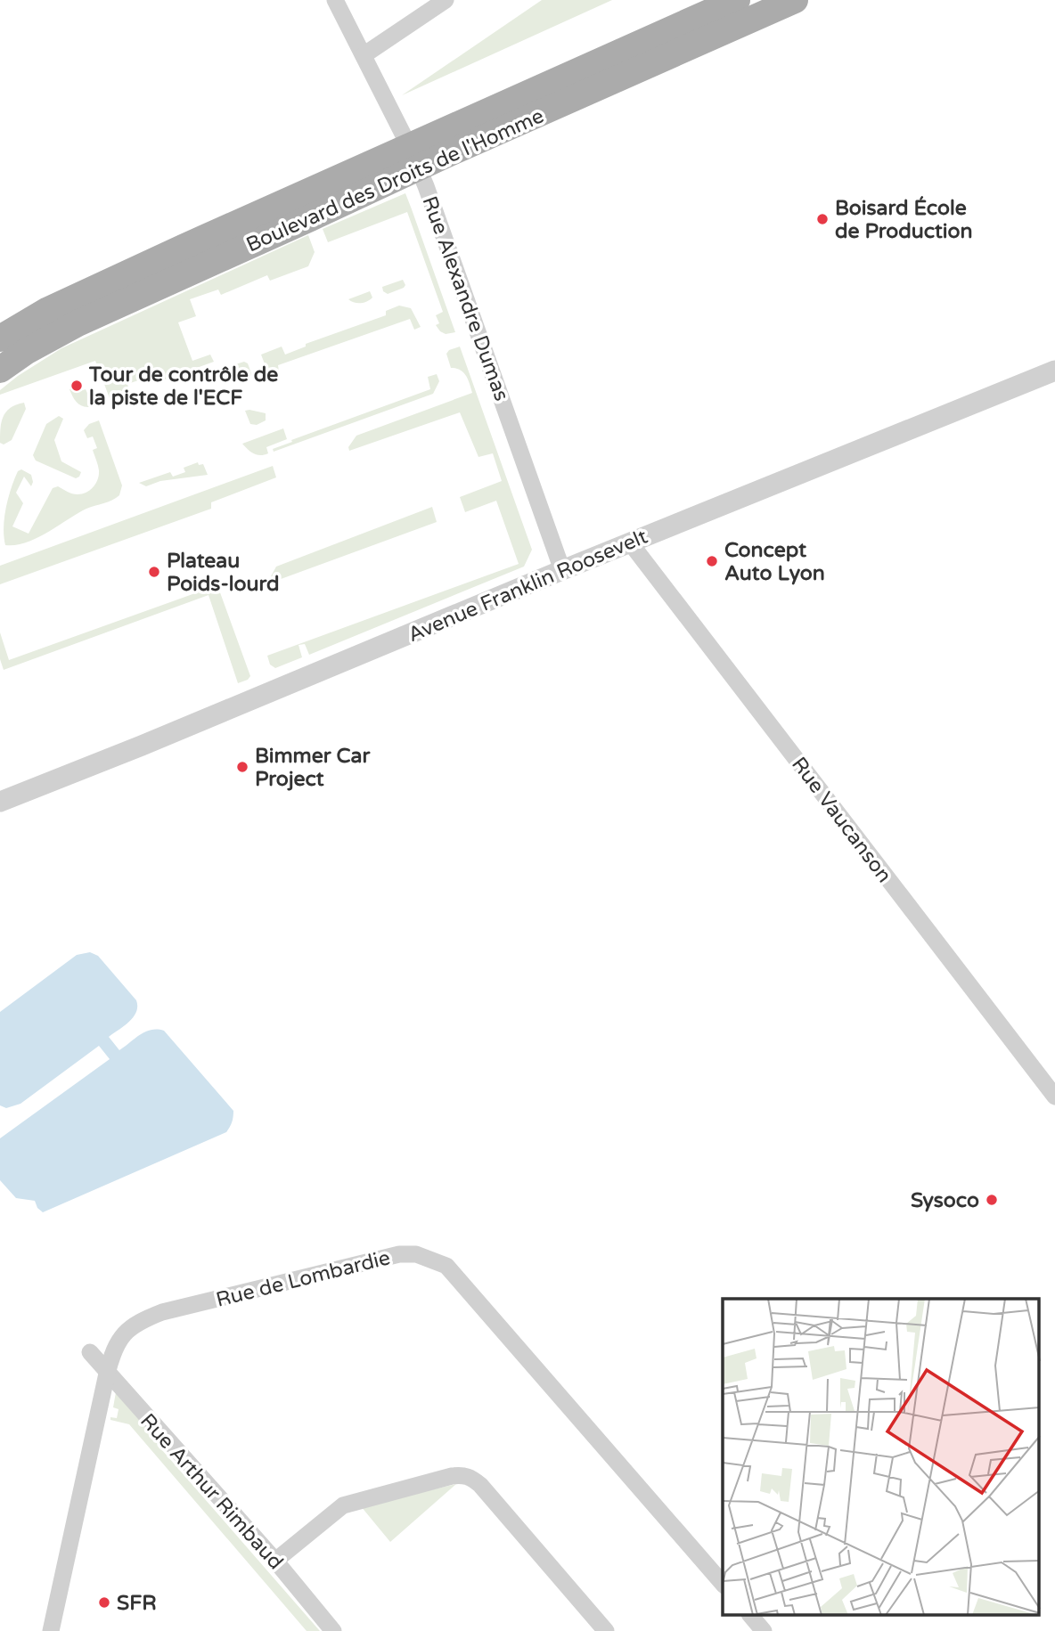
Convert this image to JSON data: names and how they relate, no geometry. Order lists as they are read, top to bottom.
{
  "streets": {
    "main road": ["Boulevard des Droits de l'Homme"],
    "street": [
      "Rue Alexandre Dumas",
      "Avenue Franklin Roosevelt",
      "Rue Vaucanson",
      "Rue de Lombardie",
      "Rue Arthur Rimbaud"
    ]
  },
  "crossings": [
    ["Boulevard des Droits de l'Homme", "Rue Alexandre Dumas"],
    ["Rue Alexandre Dumas", "Avenue Franklin Roosevelt"],
    ["Avenue Franklin Roosevelt", "Rue Vaucanson"],
    ["Rue de Lombardie", "Rue Arthur Rimbaud"]
  ],
  "places": [
    "Boisard École de Production",
    "Tour de contrôle de la piste de l'ECF",
    "Concept Auto Lyon",
    "Plateau Poids-lourd",
    "Bimmer Car Project",
    "Sysoco",
    "SFR"
  ]
}
